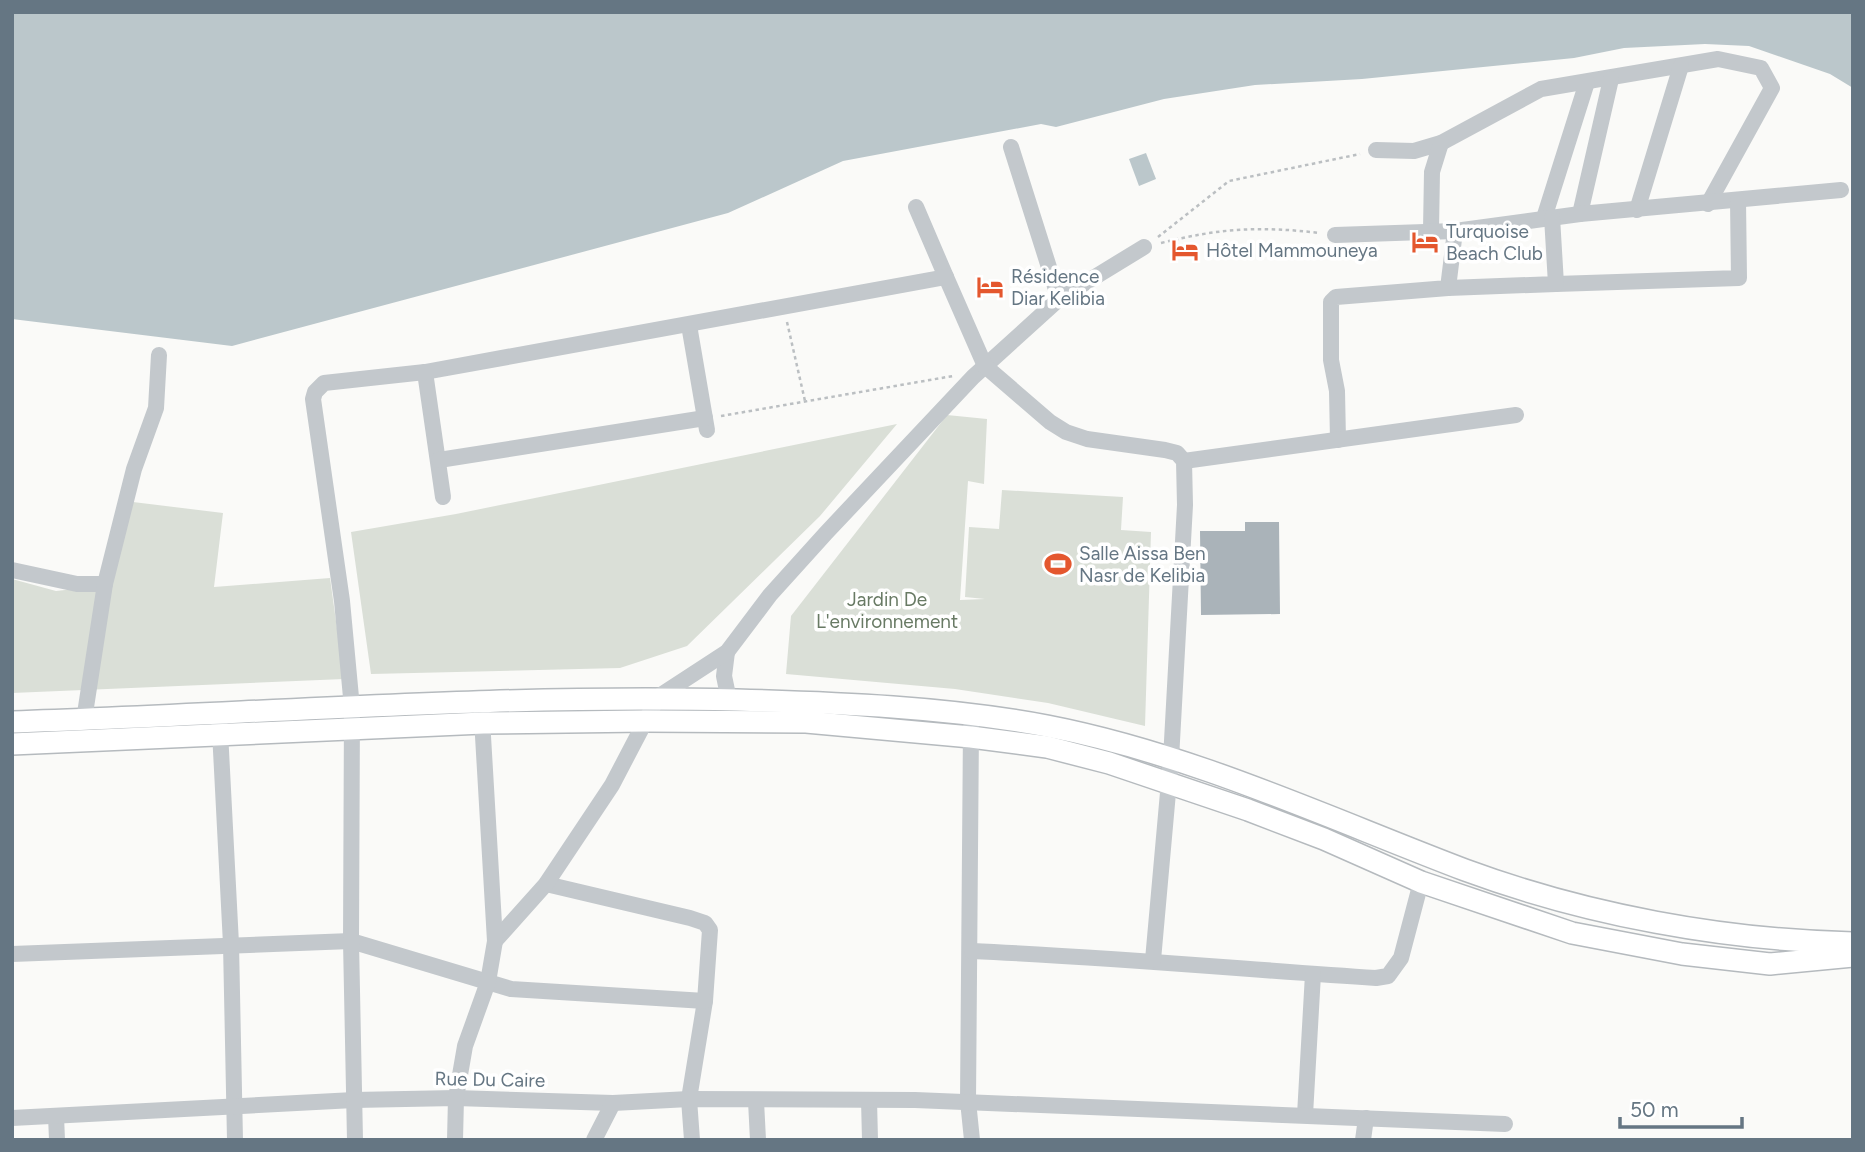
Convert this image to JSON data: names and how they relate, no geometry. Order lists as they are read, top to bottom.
{
  "streets": {
    "street": ["Rue Du Caire"]
  },
  "parks": ["Jardin De L'environnement"],
  "places": {
    "hotel": ["Turquoise Beach Club", "Hôtel Mammouneya", "Résidence Diar Kelibia"],
    "sports": ["Salle Aissa Ben Nasr de Kelibia"]
  },
  "scale_bar": "50 m"
}
